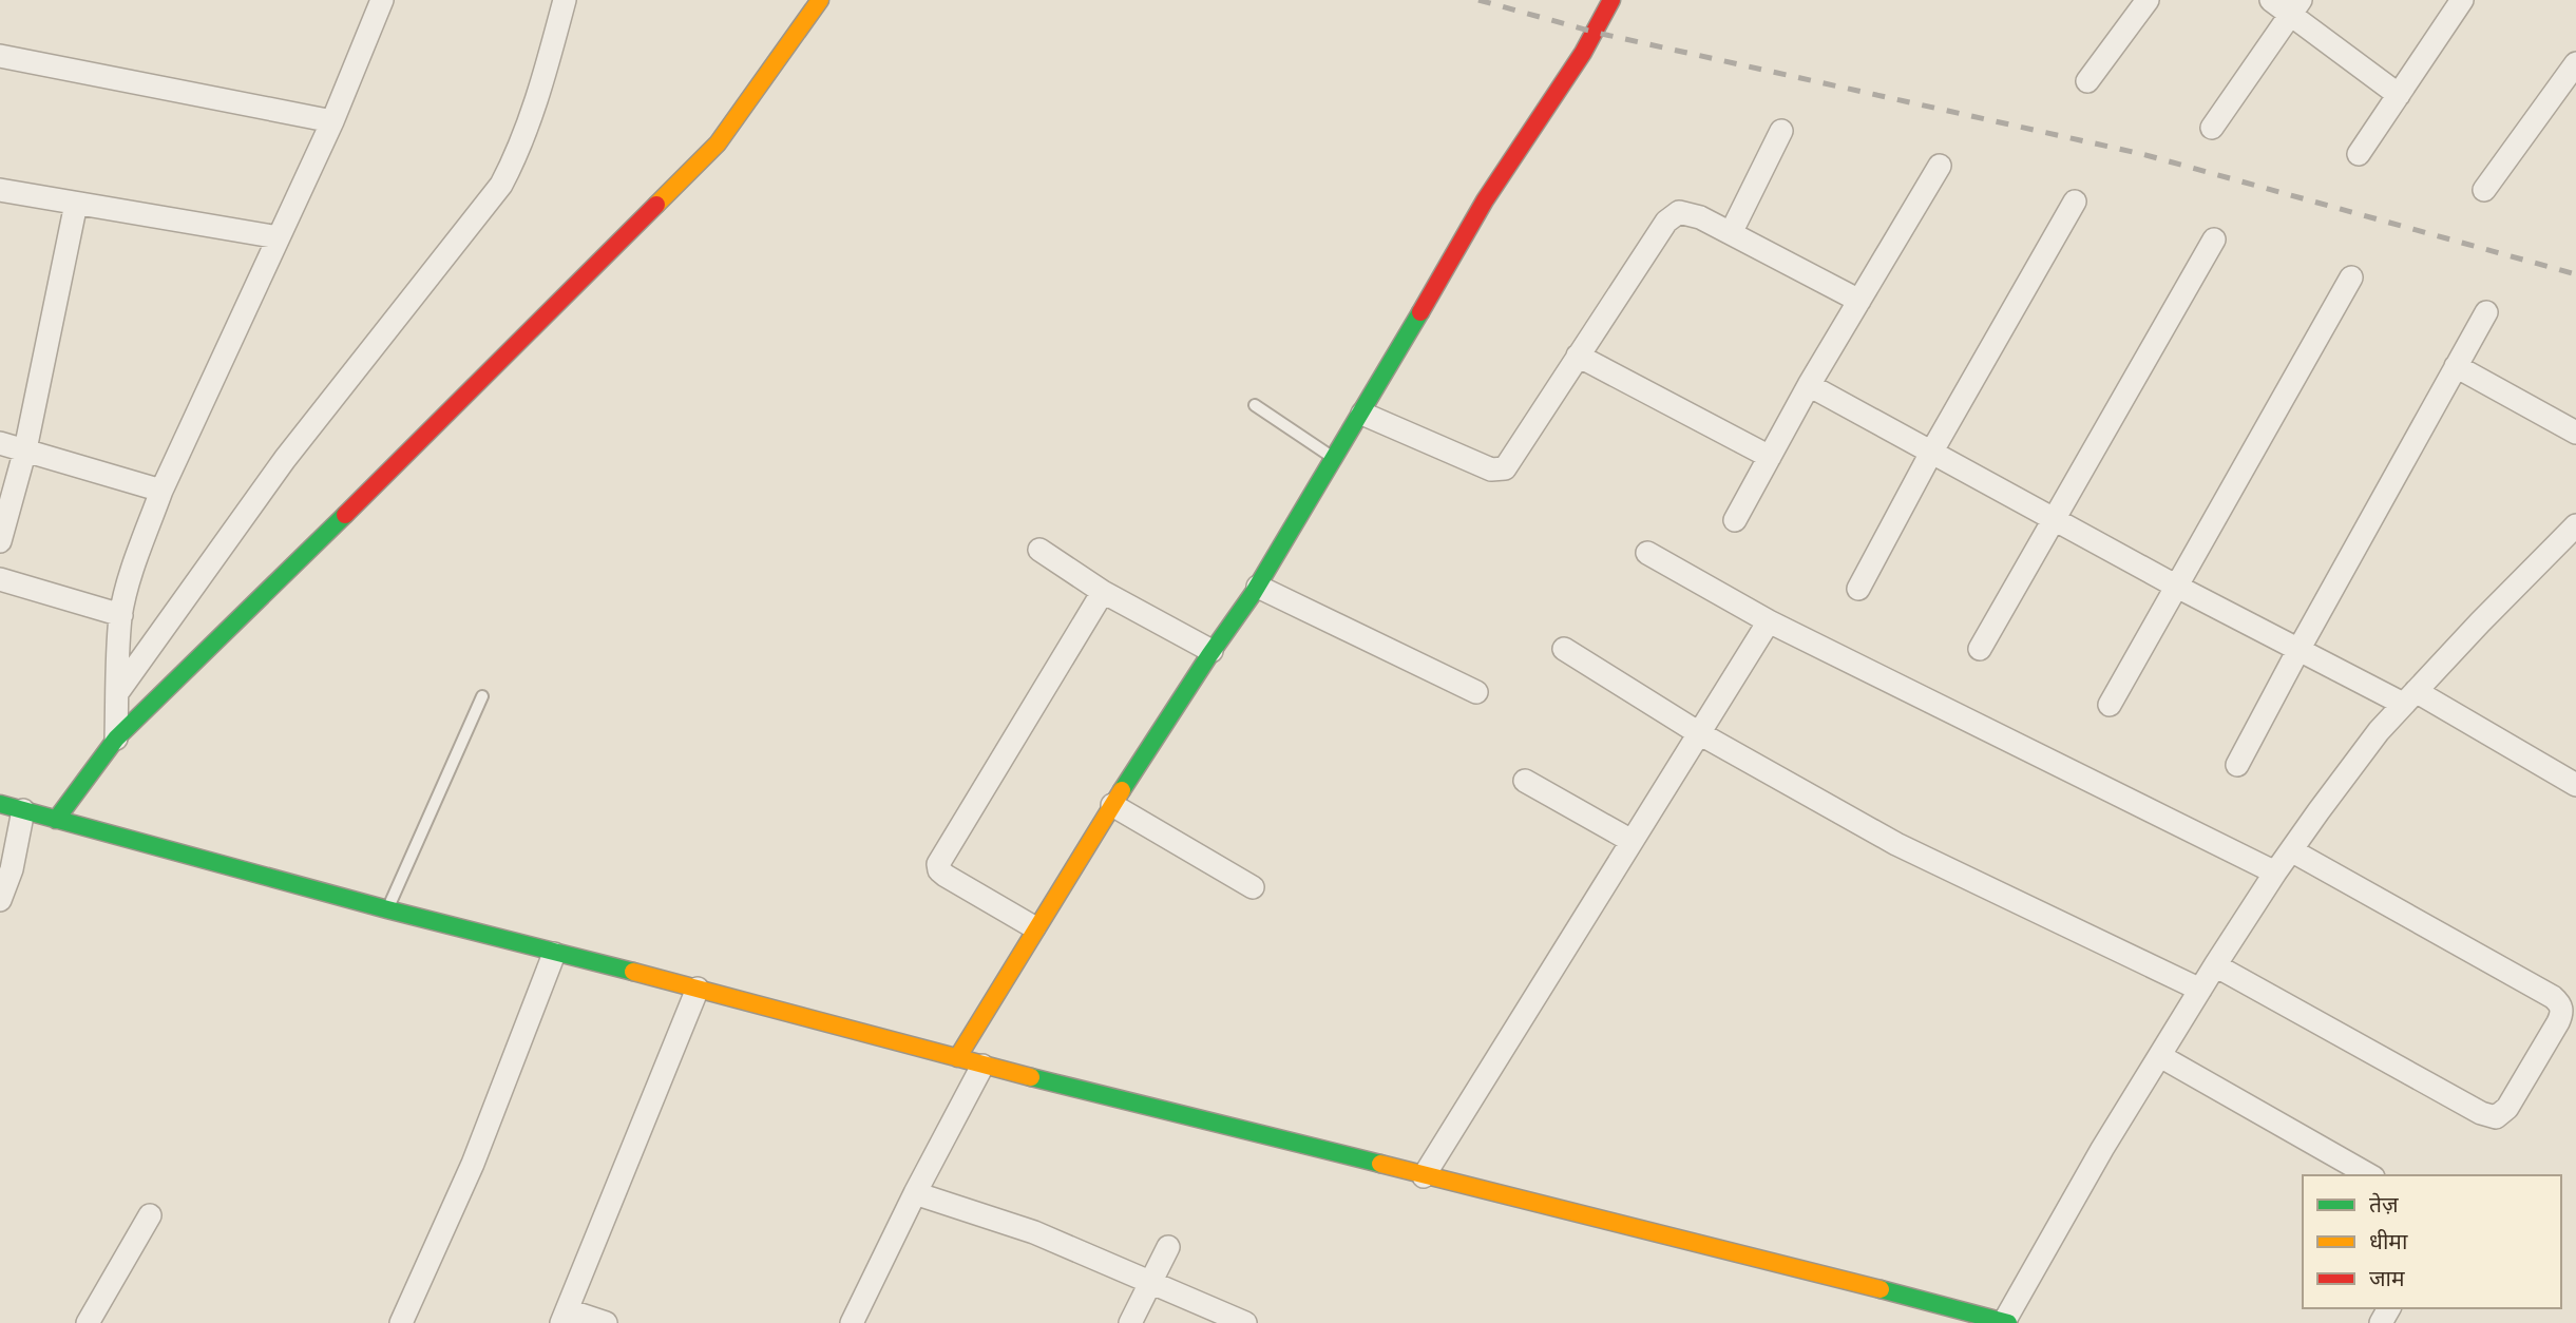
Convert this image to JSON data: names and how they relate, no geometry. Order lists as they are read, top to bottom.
{
  "legend": ["तेज़", "धीमा", "जाम"]
}
